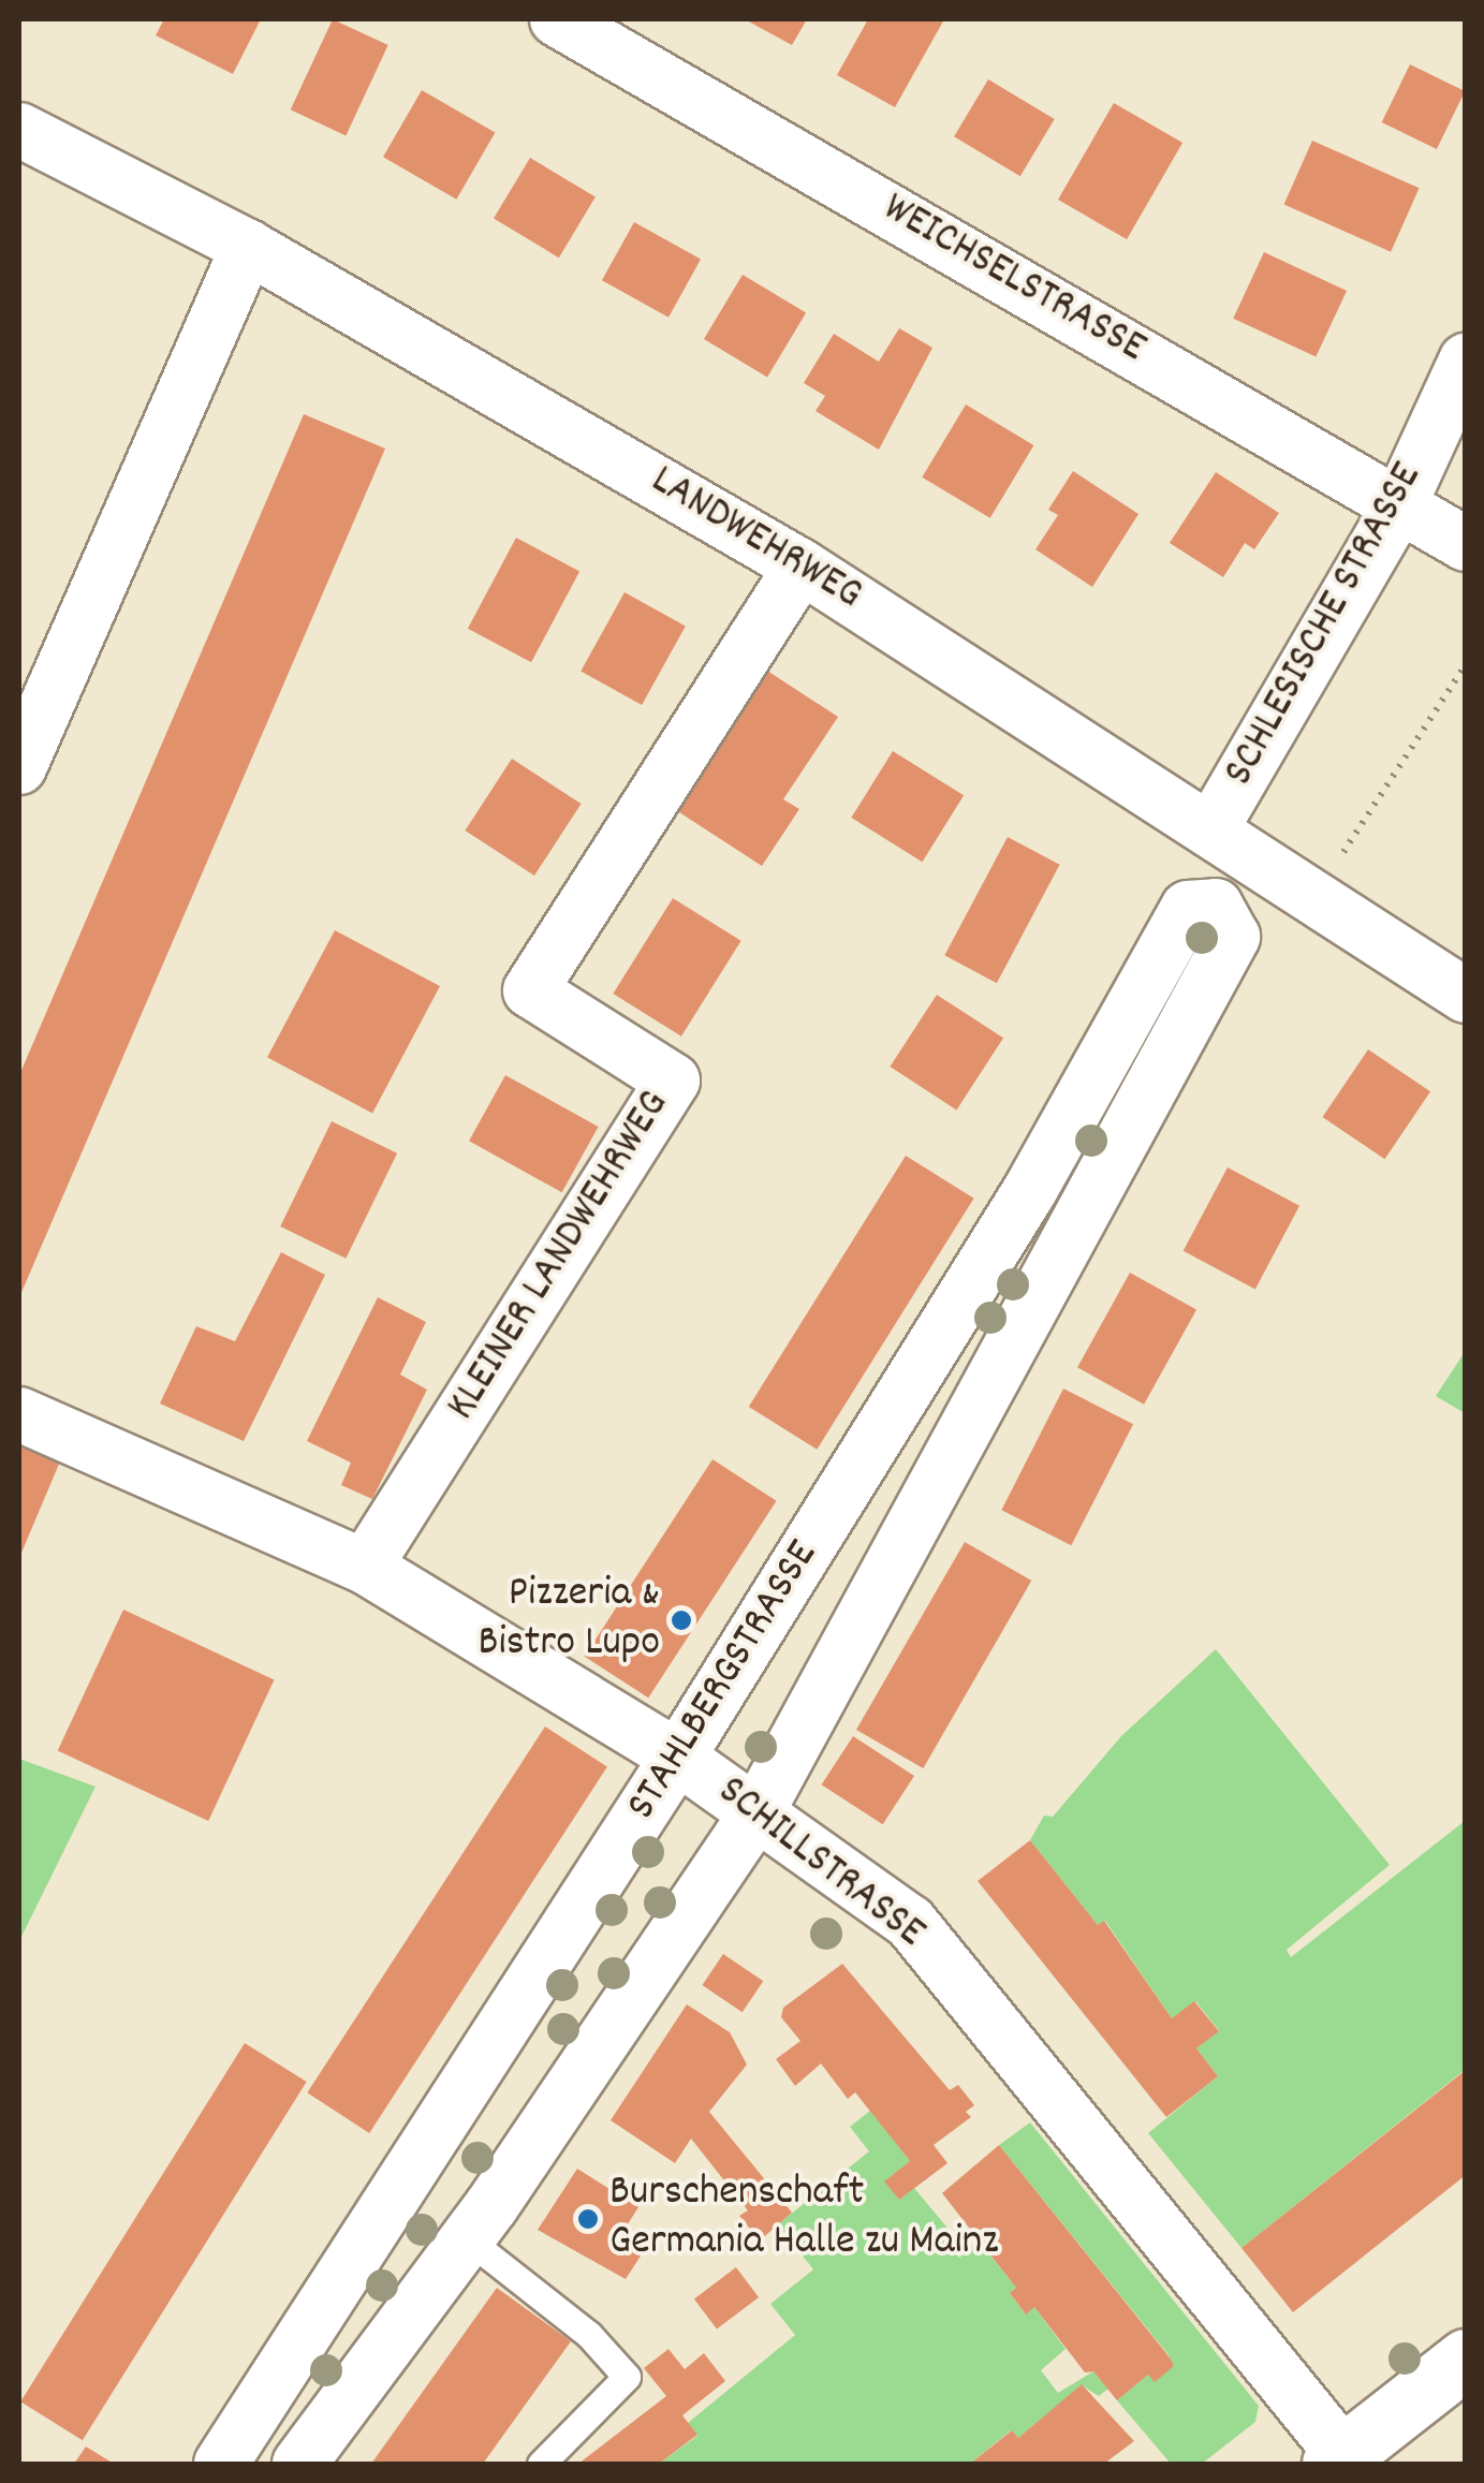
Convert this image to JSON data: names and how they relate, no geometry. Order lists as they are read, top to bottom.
{
  "streets": {
    "street": [
      "WEICHSELSTRASSE",
      "LANDWEHRWEG",
      "SCHLESISCHE STRASSE",
      "KLEINER LANDWEHRWEG",
      "STAHLBERGSTRASSE",
      "SCHILLSTRASSE"
    ]
  },
  "crossings": [
    ["WEICHSELSTRASSE", "SCHLESISCHE STRASSE"],
    ["LANDWEHRWEG", "SCHLESISCHE STRASSE"],
    ["LANDWEHRWEG", "KLEINER LANDWEHRWEG"],
    ["LANDWEHRWEG", "STAHLBERGSTRASSE"],
    ["SCHLESISCHE STRASSE", "STAHLBERGSTRASSE"],
    ["KLEINER LANDWEHRWEG", "SCHILLSTRASSE"],
    ["STAHLBERGSTRASSE", "SCHILLSTRASSE"]
  ],
  "places": ["Pizzeria & Bistro Lupo", "Burschenschaft Germania Halle zu Mainz"]
}
